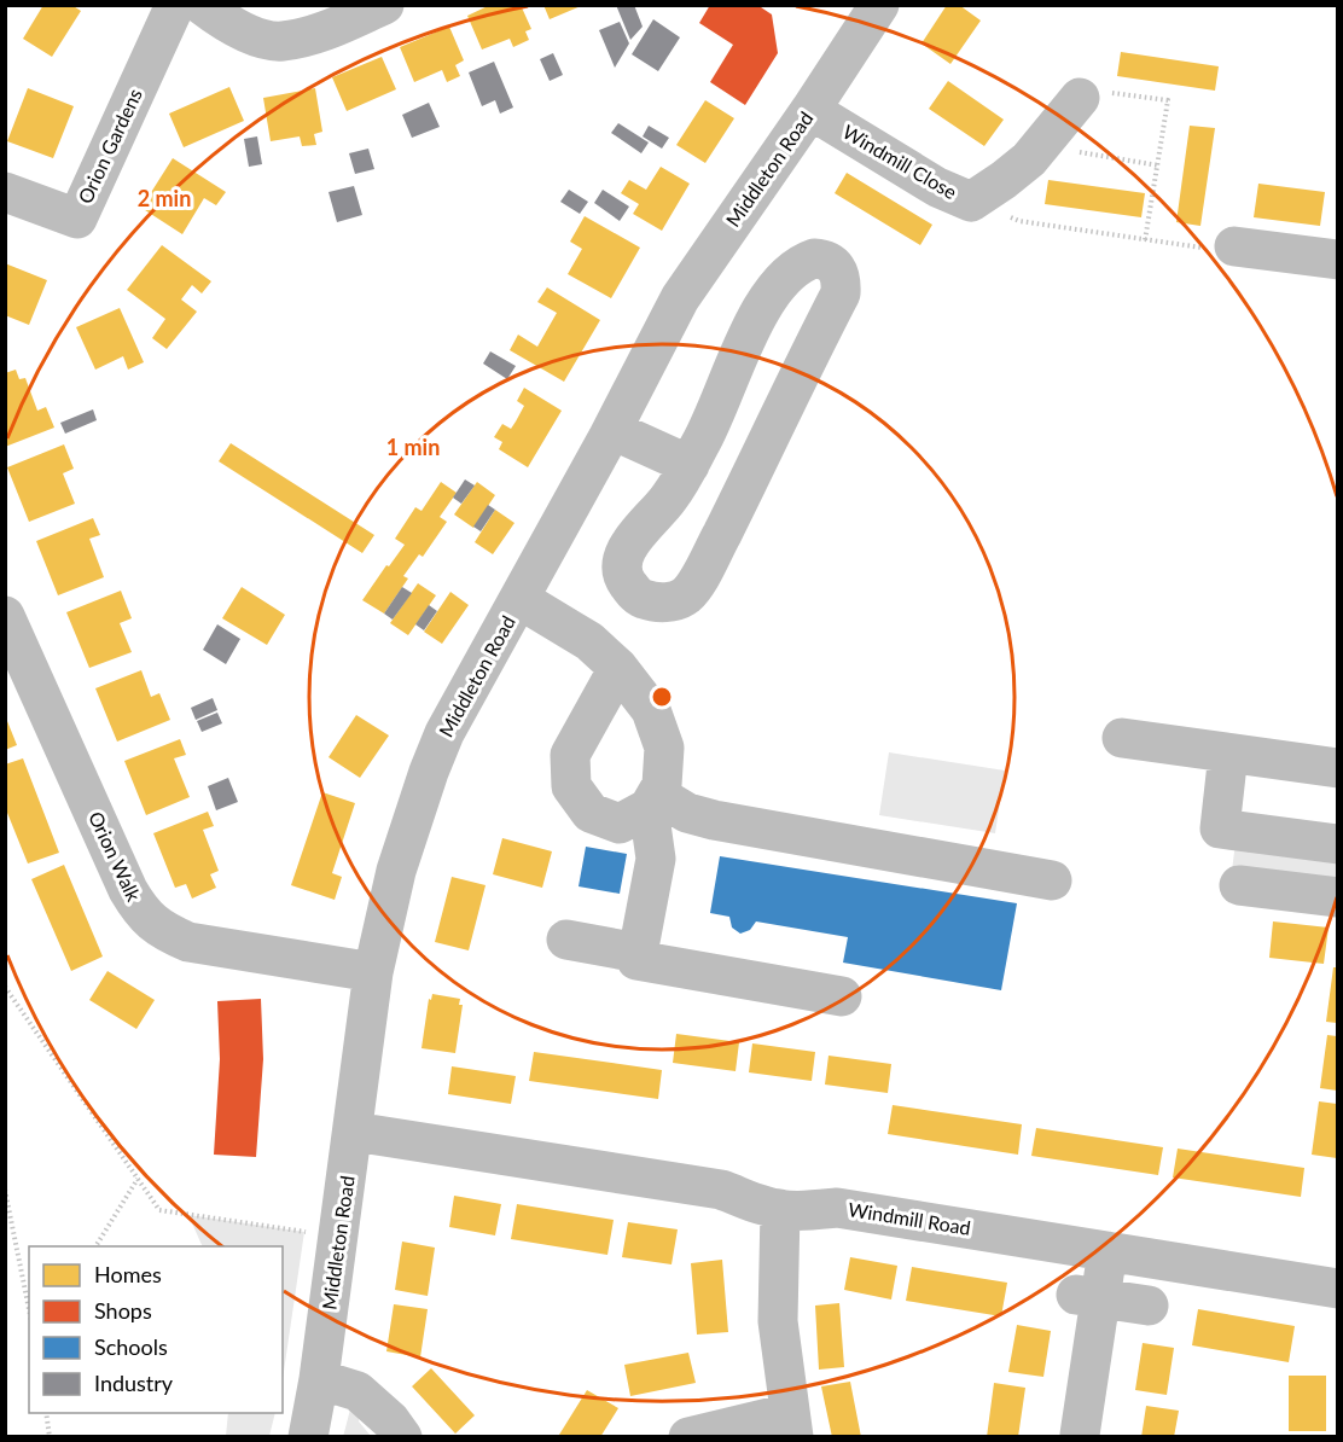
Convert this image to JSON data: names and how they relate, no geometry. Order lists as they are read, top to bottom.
{
  "streets": {
    "street": [
      "Orion Gardens",
      "Windmill Close",
      "Middleton Road",
      "Orion Walk",
      "Windmill Road"
    ]
  },
  "crossings": [
    ["Windmill Close", "Middleton Road"],
    ["Middleton Road", "Orion Walk"],
    ["Middleton Road", "Windmill Road"]
  ],
  "legend": [
    "Homes",
    "Shops",
    "Schools",
    "Industry"
  ],
  "rings": ["2 min", "1 min"]
}
